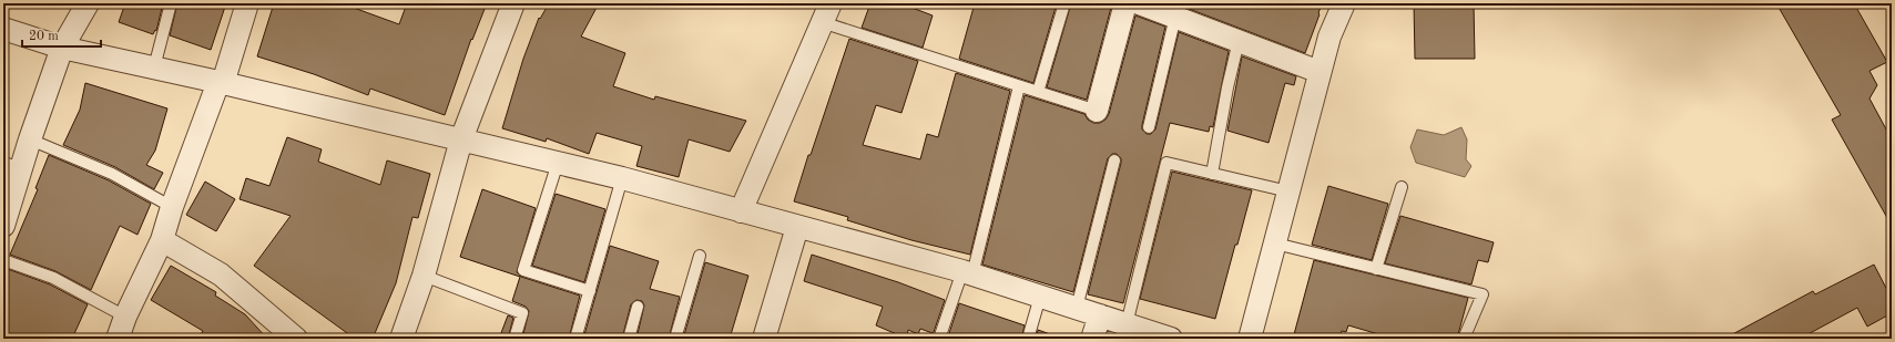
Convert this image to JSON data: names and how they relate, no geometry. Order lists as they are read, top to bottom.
{
  "scale_bar": "20 m"
}
